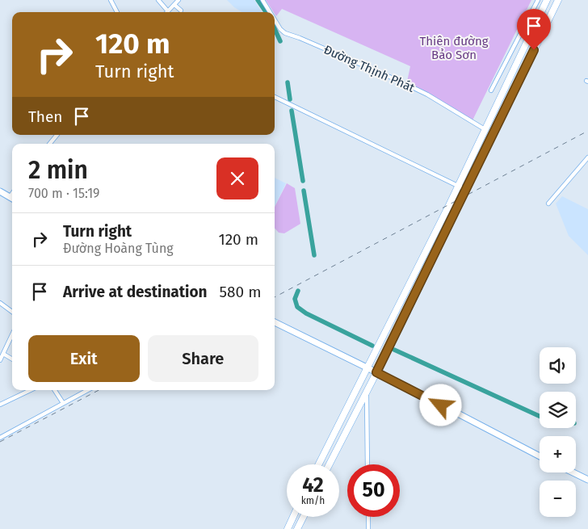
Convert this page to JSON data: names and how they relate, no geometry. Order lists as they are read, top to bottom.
{
  "streets": {
    "street": ["Đường Thịnh Phát"]
  },
  "parks": ["Thiên đường Bảo Sơn"],
  "page": {
    "turn": ["120 m", "Turn right"],
    "then": "Then",
    "heading": ["2 min", "700 m · 15:19"],
    "list": [
      {
        "name": "Turn right",
        "note": "Đường Hoàng Tùng",
        "value": "120 m"
      },
      {
        "name": "Arrive at destination",
        "value": "580 m"
      }
    ],
    "buttons": ["Exit", "Share"],
    "map_buttons": ["+", "−"],
    "speed": "42 km/h",
    "limit": "50"
  }
}
